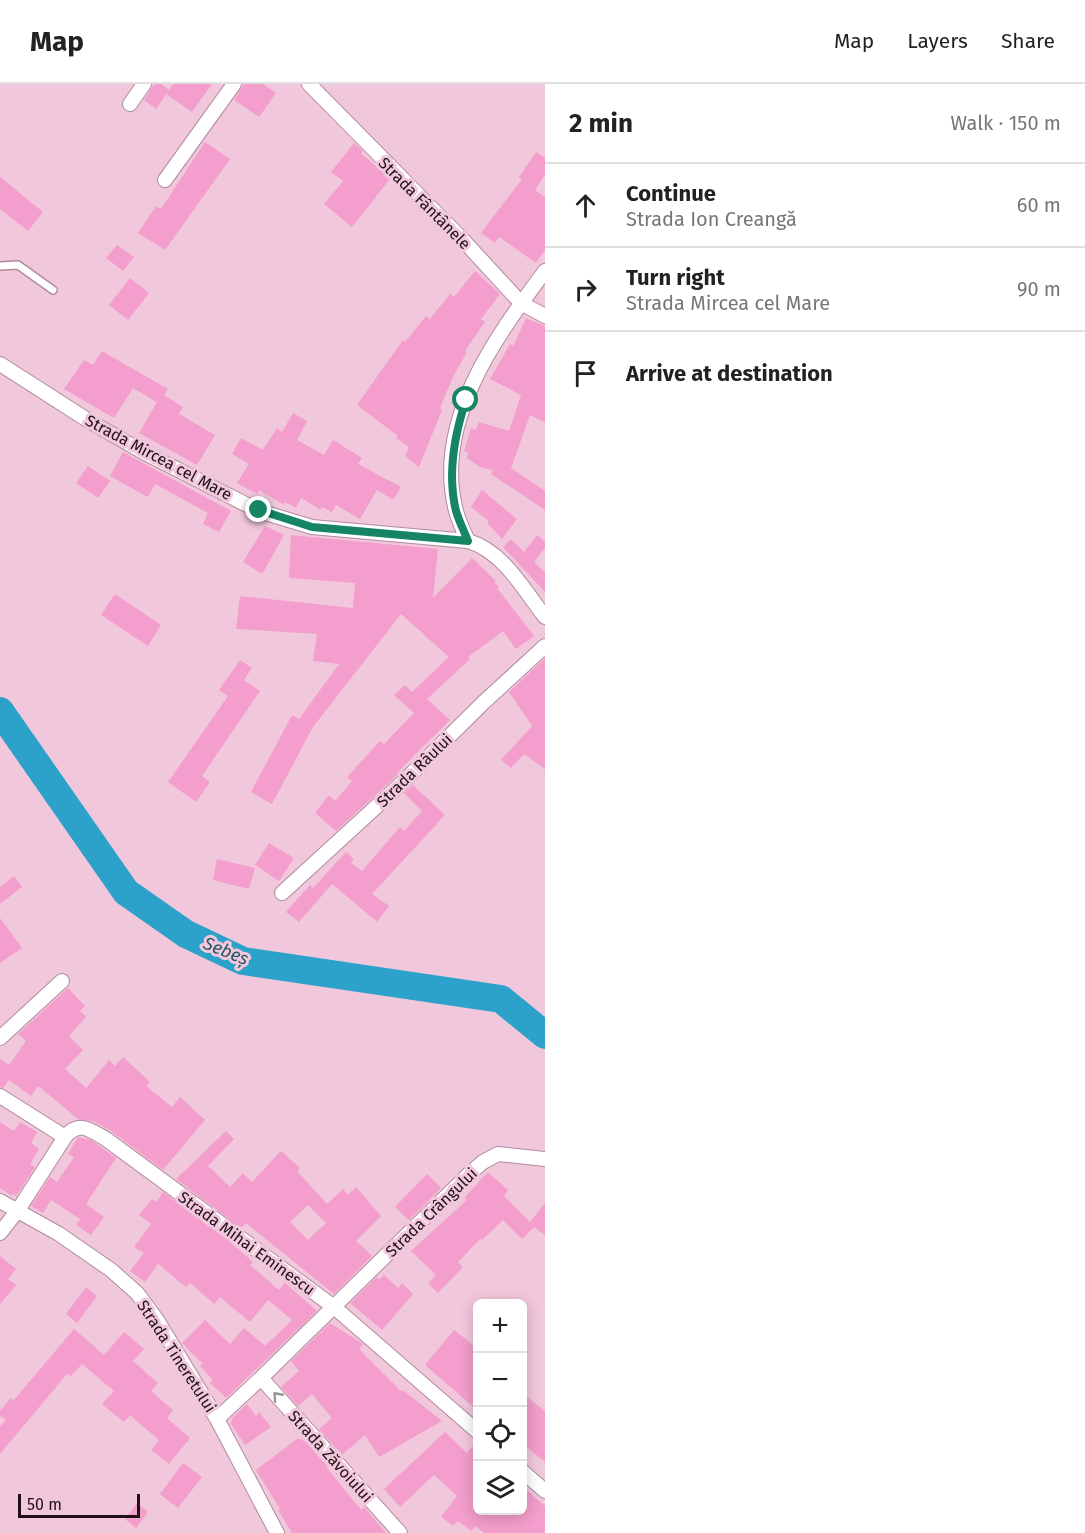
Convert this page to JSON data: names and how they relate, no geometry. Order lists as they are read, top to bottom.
{
  "streets": {
    "street": [
      "Strada Fântânele",
      "Strada Mircea cel Mare",
      "Strada Râului",
      "Strada Crângului",
      "Strada Mihai Eminescu",
      "Strada Tineretului",
      "Strada Zăvoiului"
    ]
  },
  "crossings": [
    ["Strada Crângului", "Strada Mihai Eminescu"],
    ["Strada Crângului", "Strada Tineretului"],
    ["Strada Crângului", "Strada Zăvoiului"]
  ],
  "one_way": ["Strada Zăvoiului"],
  "water": ["Sebeș"],
  "scale_bar": "50 m",
  "page": {
    "header": "Map",
    "nav": ["Map", "Layers", "Share"],
    "heading": ["2 min", "Walk · 150 m"],
    "list": [
      ["Continue", "Strada Ion Creangă", "60 m"],
      ["Turn right", "Strada Mircea cel Mare", "90 m"],
      "Arrive at destination"
    ],
    "map_buttons": ["+", "−"],
    "scale": "50 m"
  }
}
